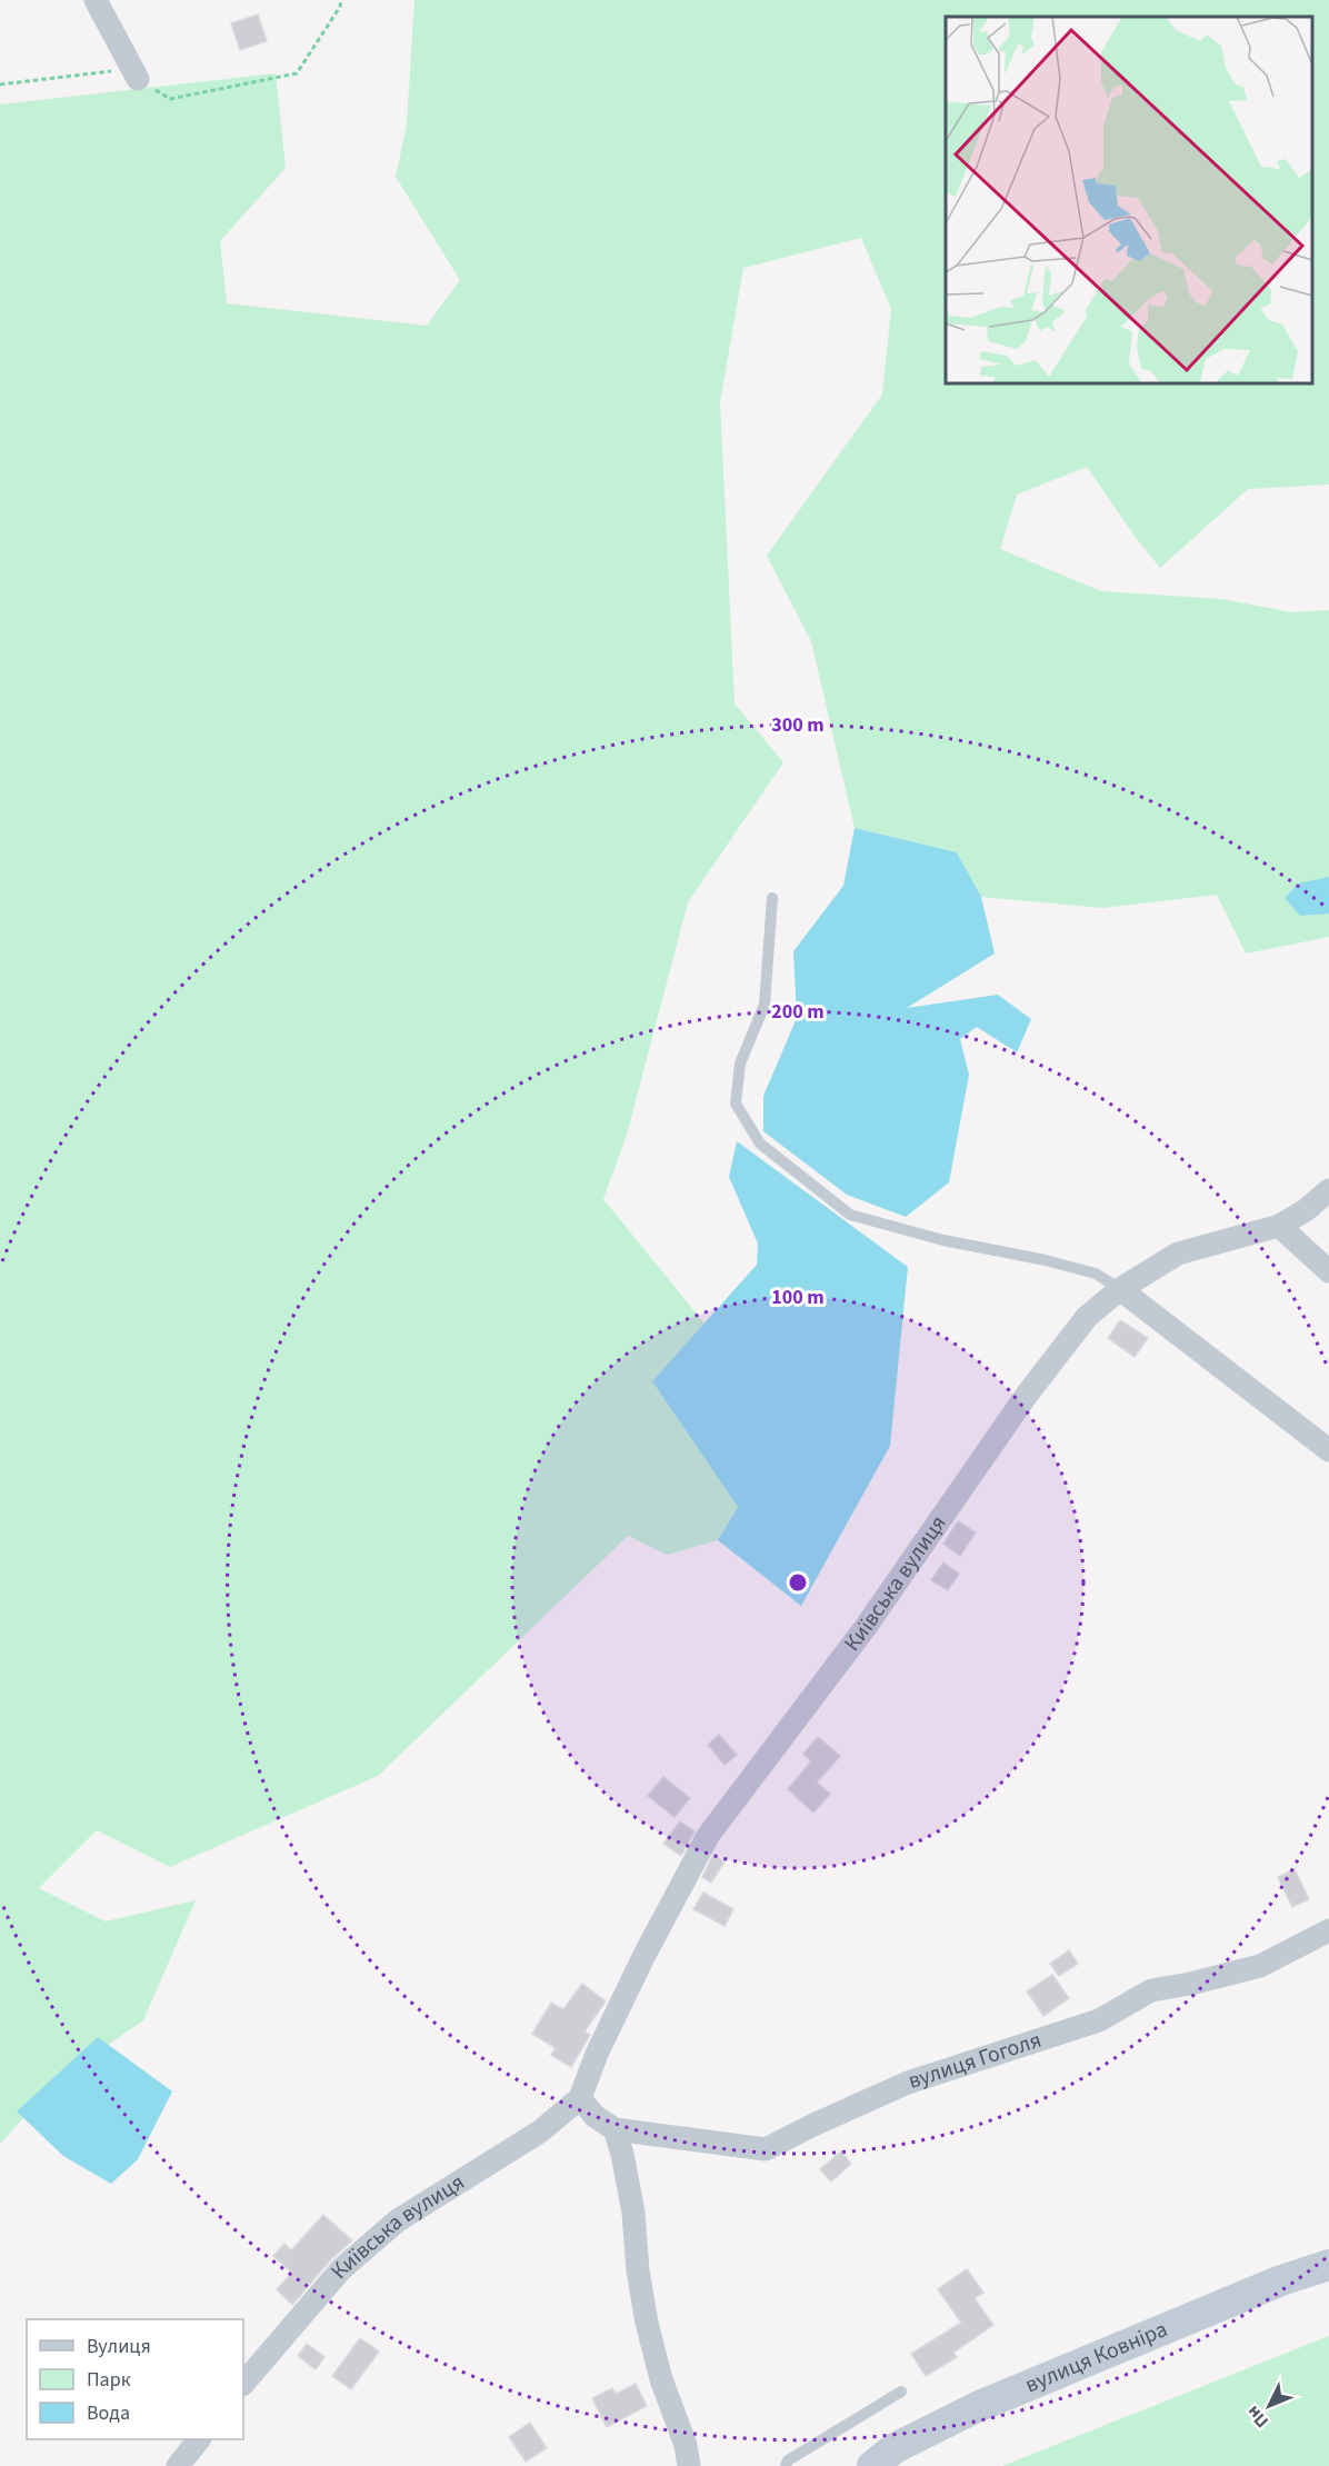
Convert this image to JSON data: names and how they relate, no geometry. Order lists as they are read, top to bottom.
{
  "streets": {
    "street": ["Київська вулиця", "вулиця Гоголя", "вулиця Ковніра"]
  },
  "legend": ["Вулиця", "Парк", "Вода"],
  "north": "bottom left",
  "rings": ["300 m", "200 m", "100 m"]
}
